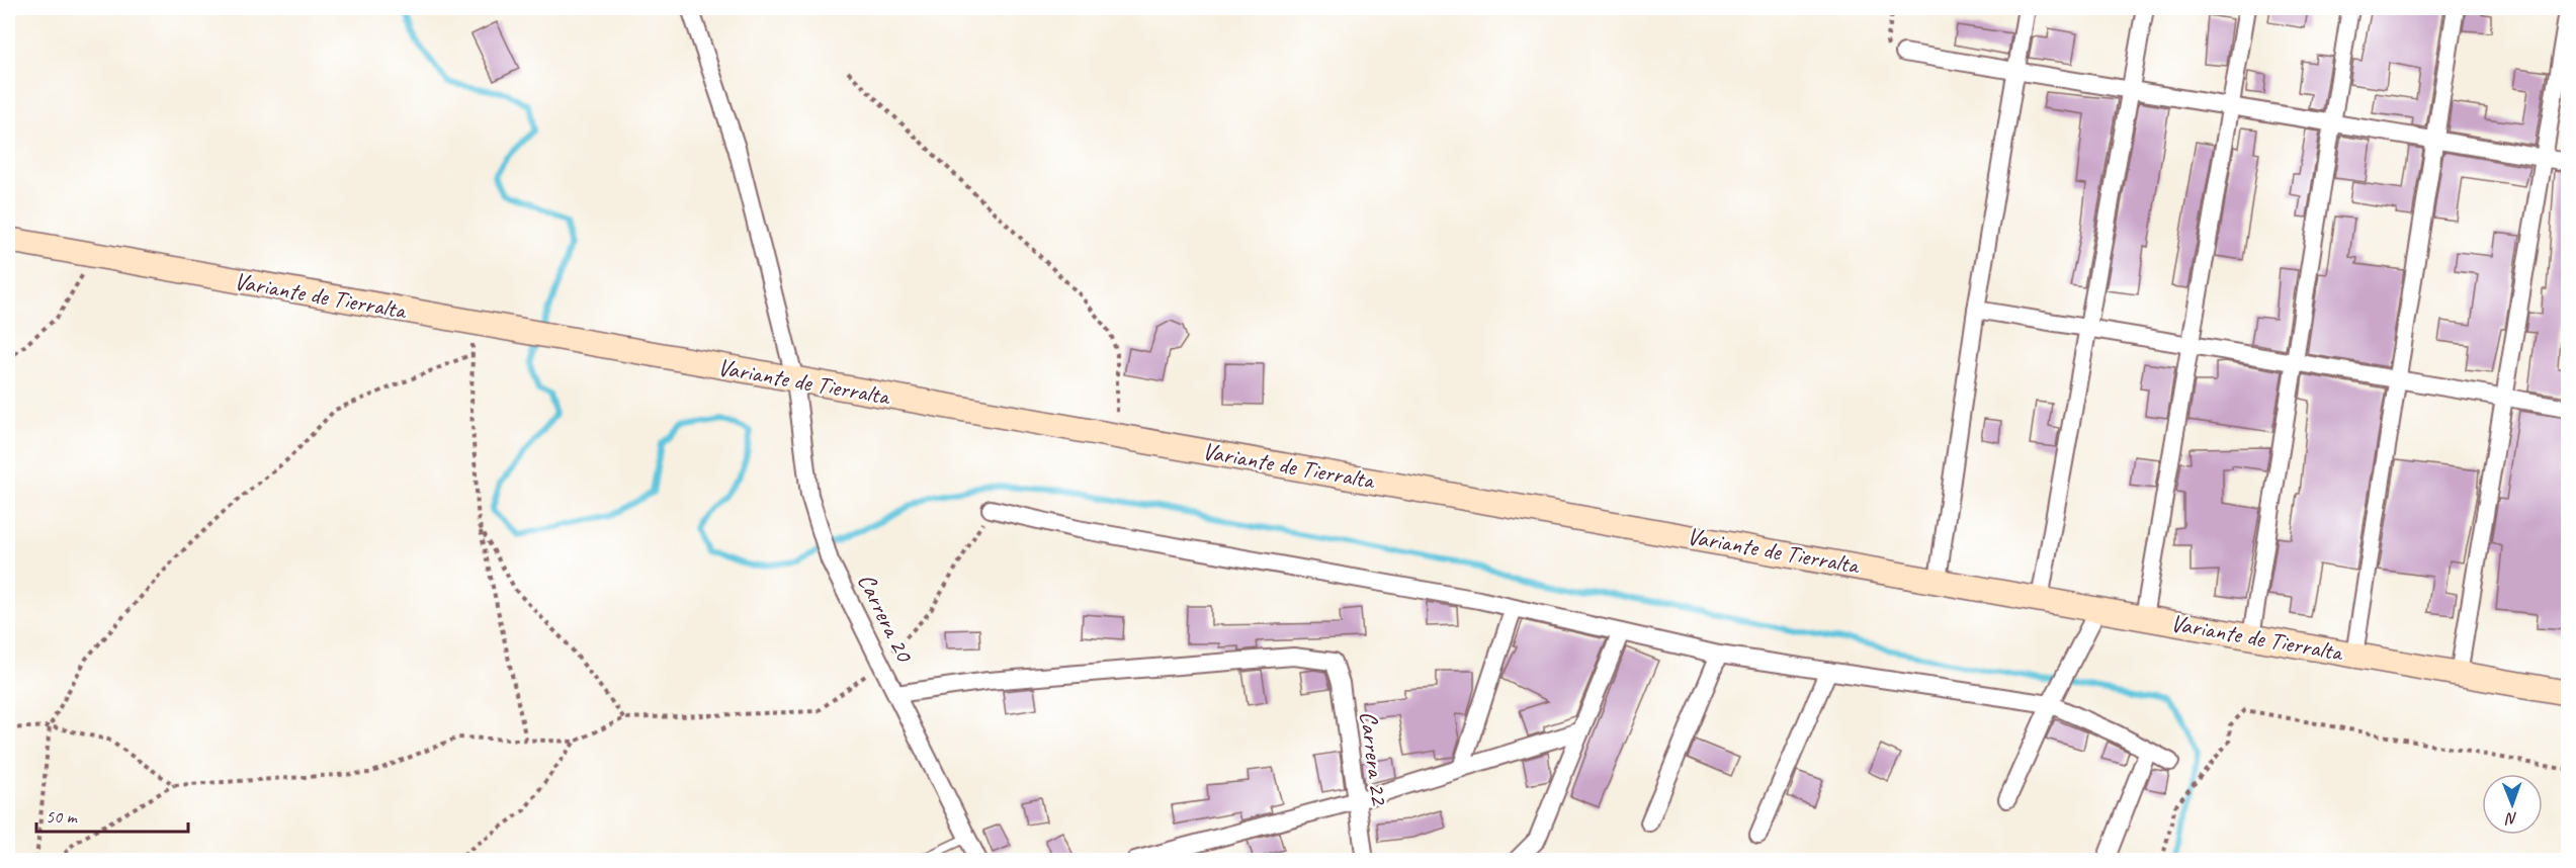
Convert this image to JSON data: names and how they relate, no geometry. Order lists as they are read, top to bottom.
{
  "streets": {
    "main road": ["Variante de Tierralta"],
    "street": ["Carrera 20", "Carrera 22"]
  },
  "crossings": [
    ["Variante de Tierralta", "Carrera 20"],
    ["Carrera 20", "Carrera 22"]
  ],
  "scale_bar": "50 m",
  "north": "bottom"
}
